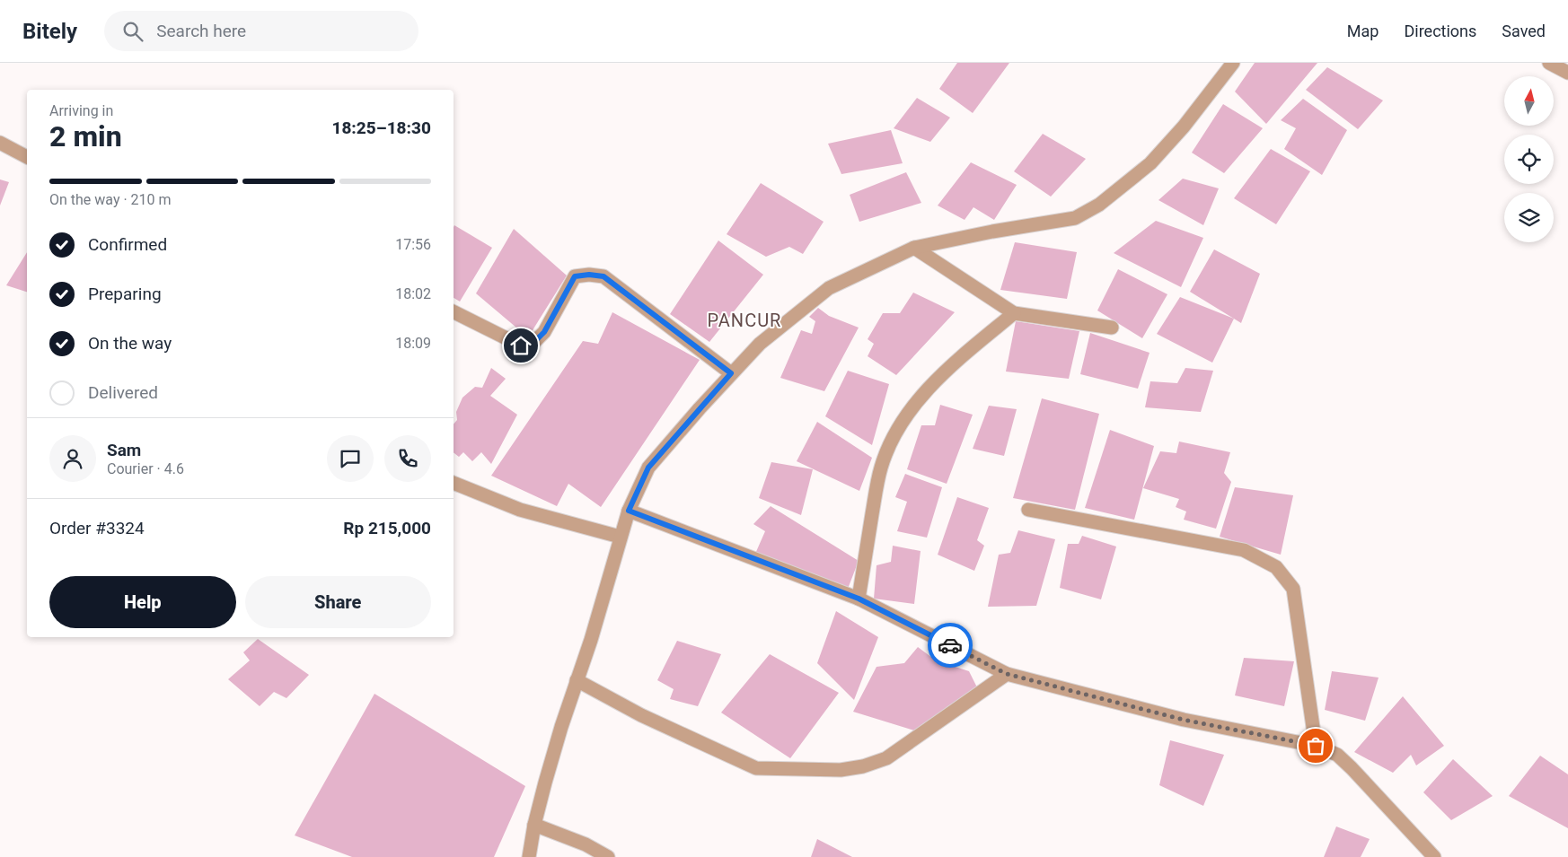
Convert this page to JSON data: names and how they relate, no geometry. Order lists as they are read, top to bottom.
{
  "districts": ["PANCUR"],
  "north": "top",
  "page": {
    "header": "Bitely",
    "search": "Search here",
    "nav": ["Map", "Directions", "Saved"],
    "heading": ["2 min", "Arriving in", "18:25–18:30"],
    "panel": [
      "Sam",
      "Courier · 4.6",
      "Order #3324",
      "Rp 215,000"
    ],
    "bar": "On the way · 210 m",
    "list": [
      ["Confirmed", "17:56"],
      ["Preparing", "18:02"],
      ["On the way", "18:09"],
      "Delivered"
    ],
    "buttons": ["Help", "Share"]
  }
}
